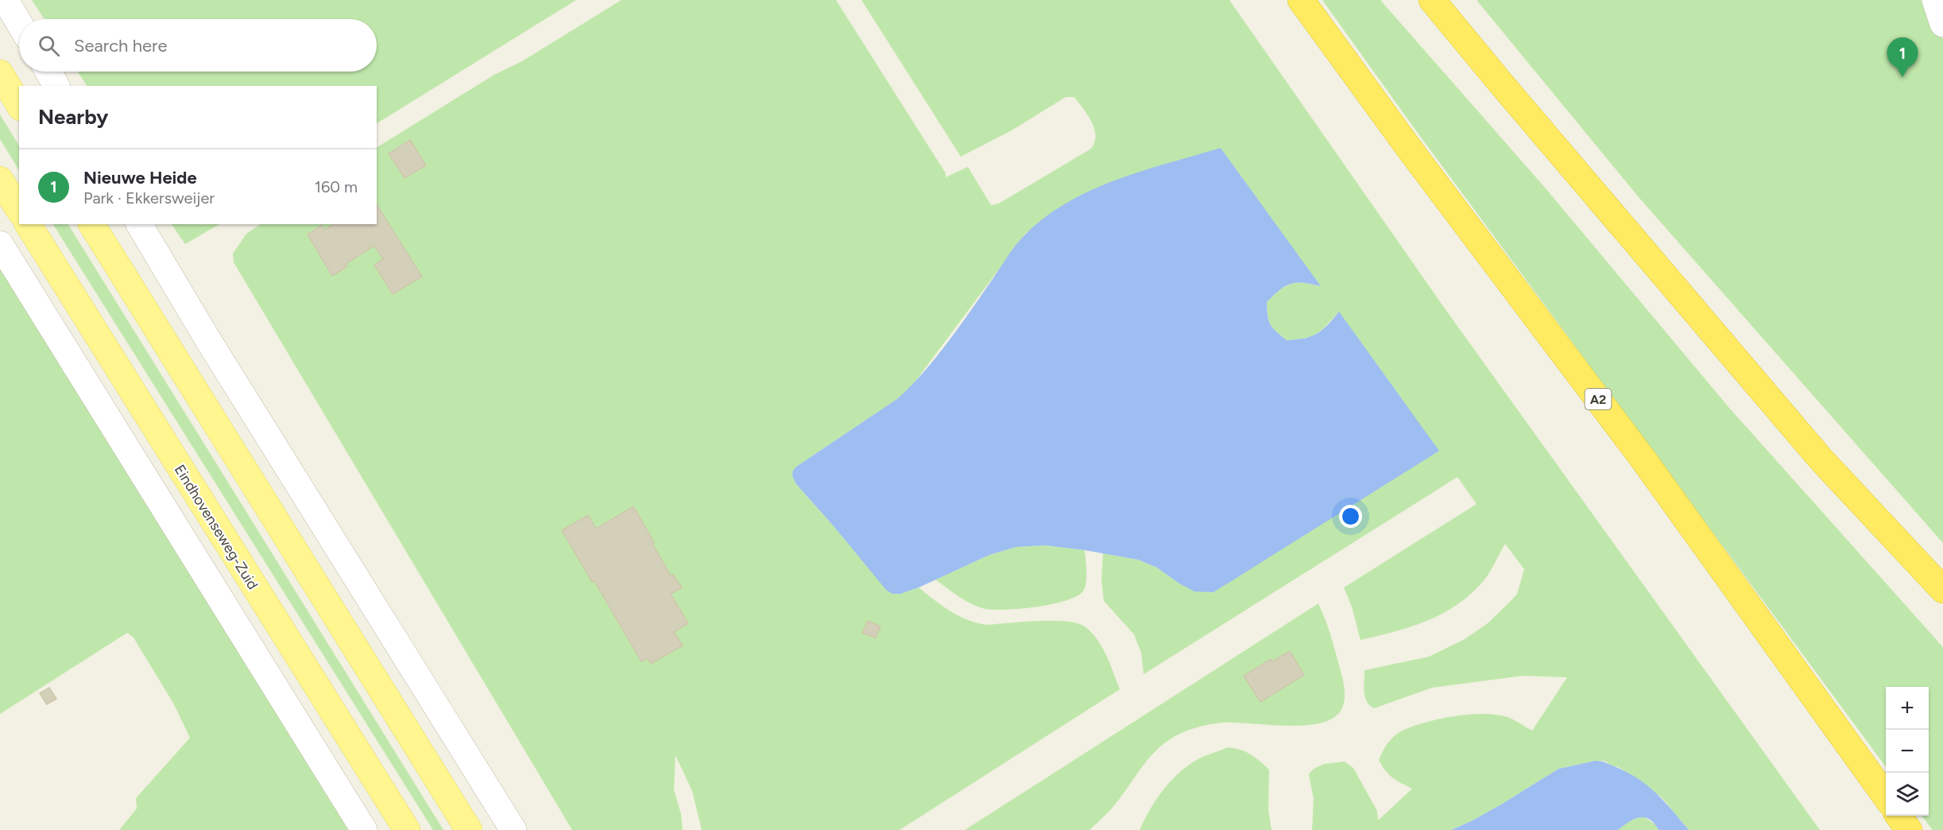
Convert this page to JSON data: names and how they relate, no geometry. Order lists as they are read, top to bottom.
{
  "streets": {
    "highway": ["A2"],
    "main road": ["Eindhovenseweg-Zuid"]
  },
  "page": {
    "search": "Search here",
    "pins": "1",
    "heading": "Nearby",
    "list": [
      {
        "mark": "1",
        "name": "Nieuwe Heide",
        "note": "Park · Ekkersweijer",
        "value": "160 m"
      }
    ],
    "map_buttons": ["+", "−"]
  }
}
